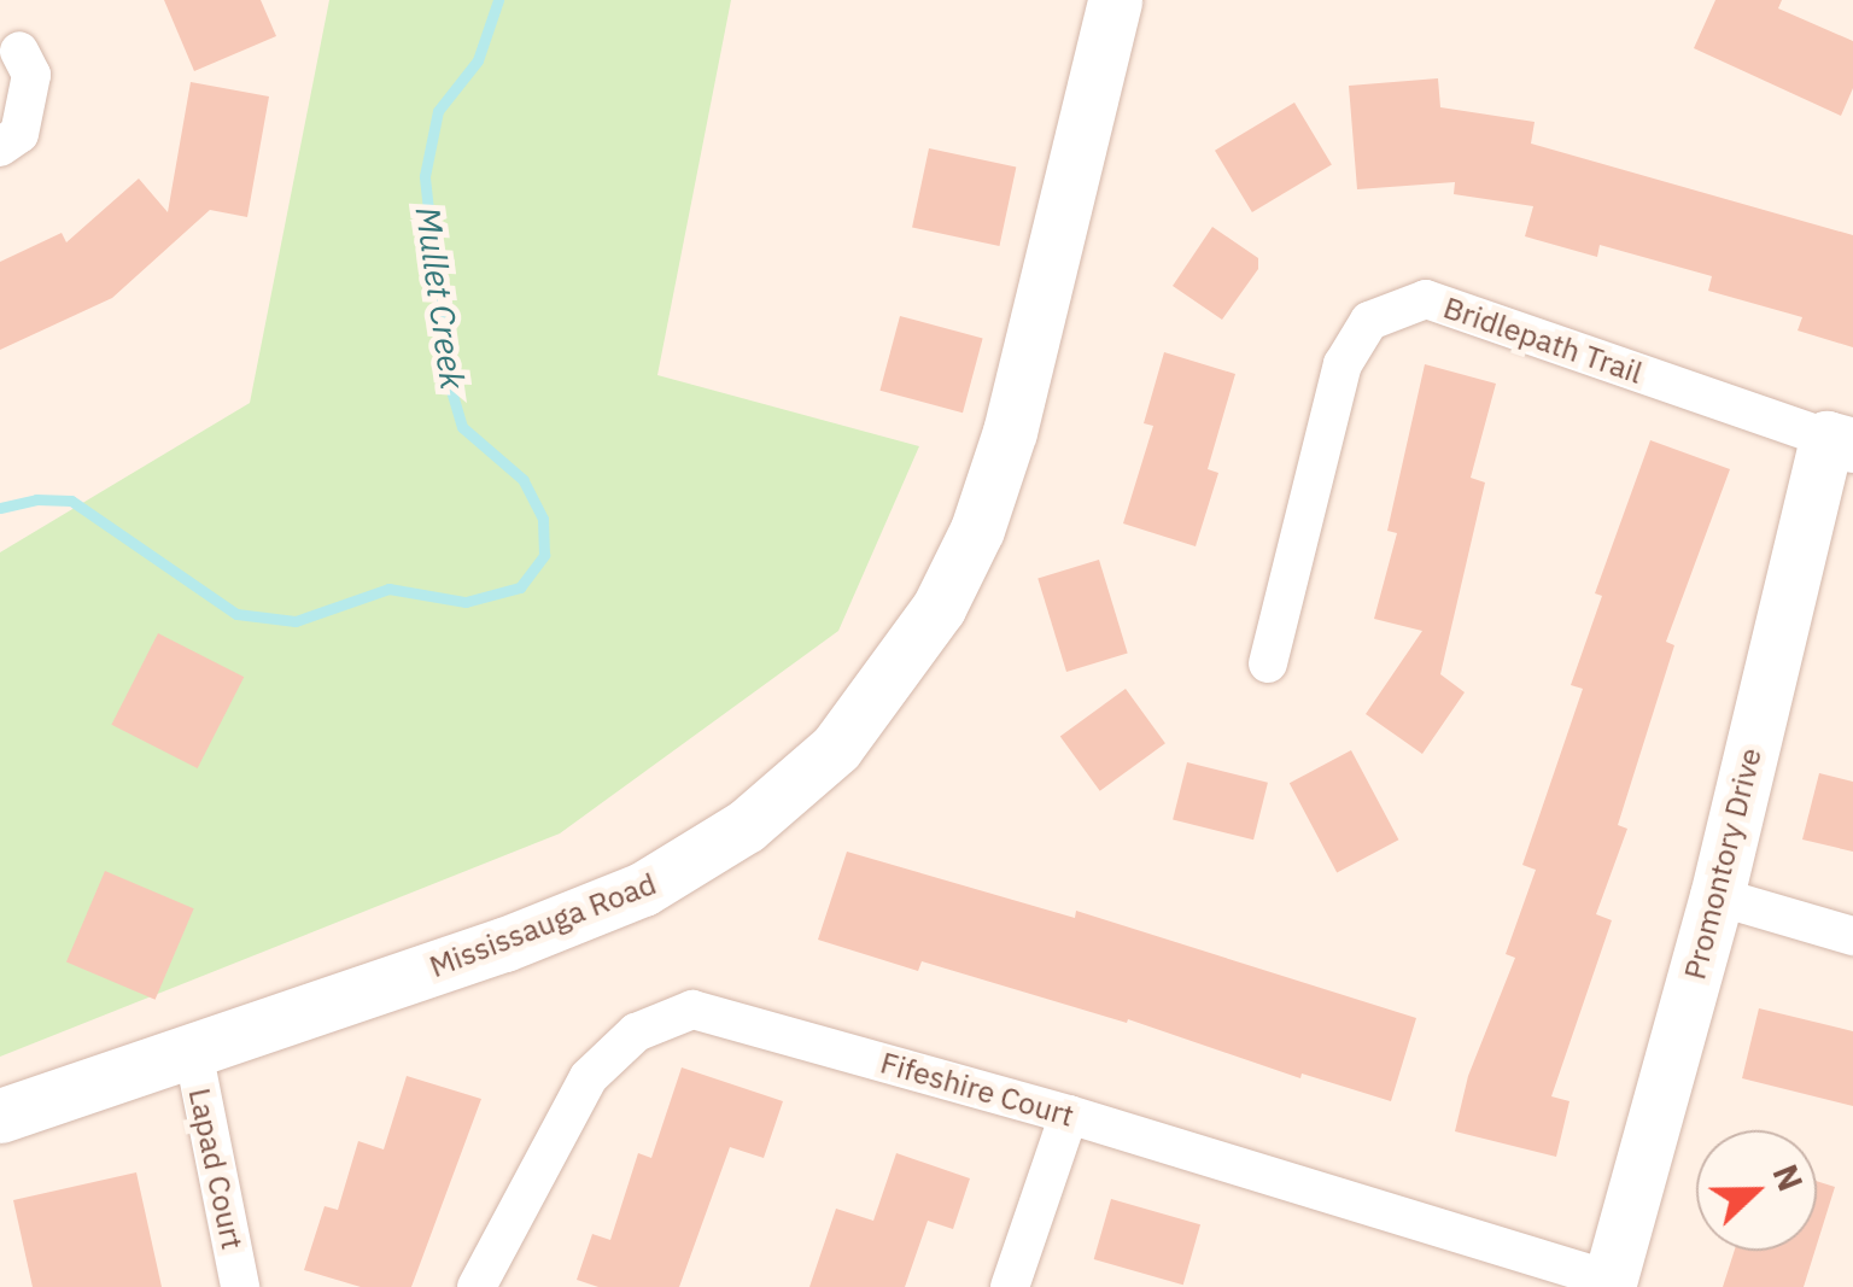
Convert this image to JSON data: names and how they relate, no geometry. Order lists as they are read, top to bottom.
{
  "streets": {
    "main road": ["Promontory Drive", "Mississauga Road"],
    "street": ["Bridlepath Trail", "Fifeshire Court", "Lapad Court"]
  },
  "crossings": [
    ["Bridlepath Trail", "Promontory Drive"],
    ["Promontory Drive", "Fifeshire Court"],
    ["Mississauga Road", "Lapad Court"]
  ],
  "water": ["Mullet Creek"],
  "north": "right"
}
